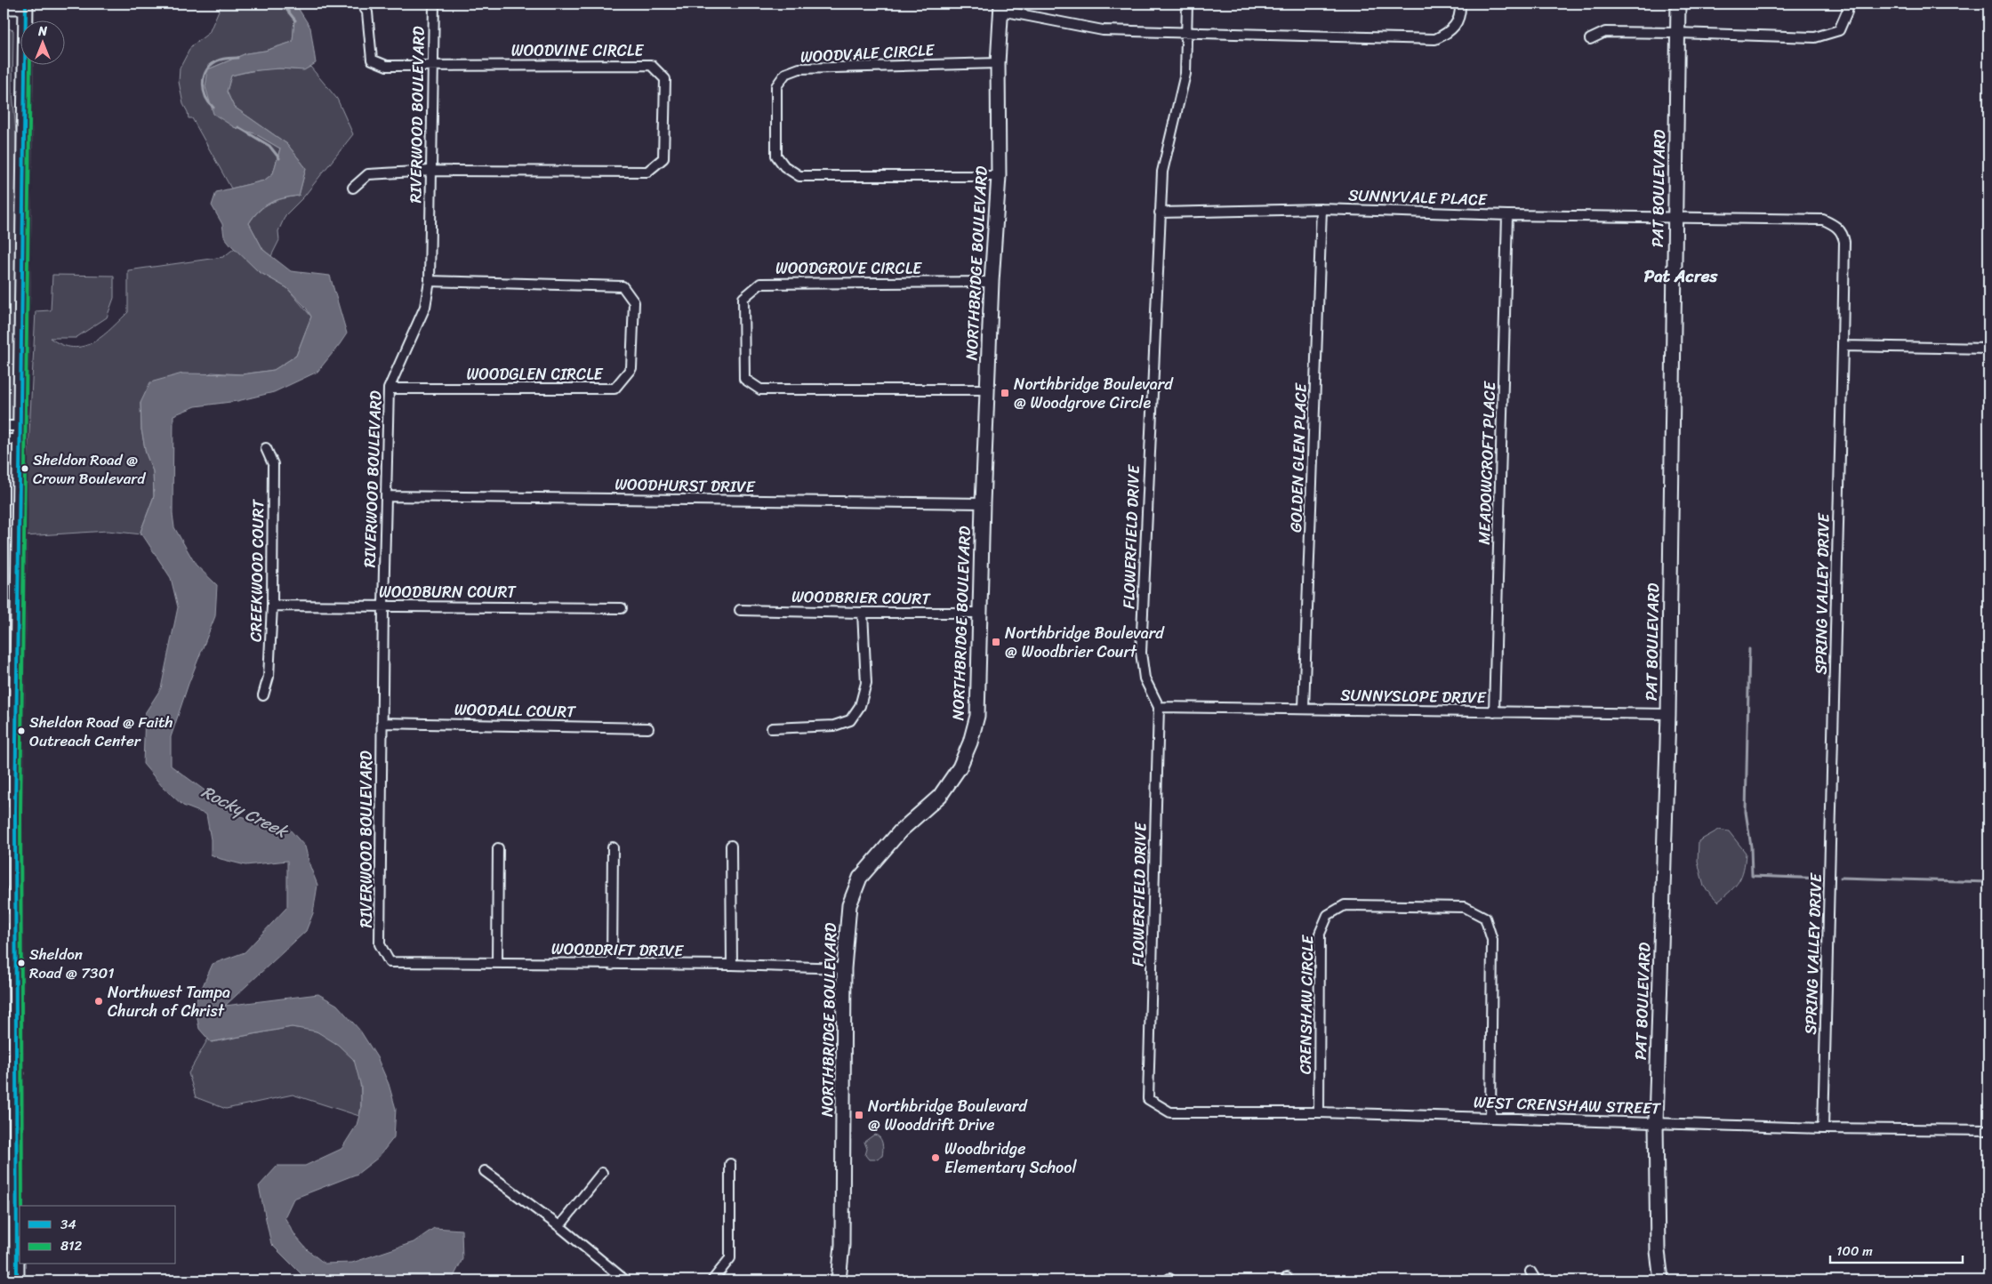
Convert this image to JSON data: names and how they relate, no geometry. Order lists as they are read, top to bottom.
{
  "streets": {
    "street": [
      "WOODVINE CIRCLE",
      "WOODVALE CIRCLE",
      "RIVERWOOD BOULEVARD",
      "PAT BOULEVARD",
      "SUNNYVALE PLACE",
      "NORTHBRIDGE BOULEVARD",
      "WOODGROVE CIRCLE",
      "WOODGLEN CIRCLE",
      "GOLDEN GLEN PLACE",
      "MEADOWCROFT PLACE",
      "WOODHURST DRIVE",
      "FLOWERFIELD DRIVE",
      "CREEKWOOD COURT",
      "WOODBURN COURT",
      "SPRING VALLEY DRIVE",
      "WOODBRIER COURT",
      "SUNNYSLOPE DRIVE",
      "WOODALL COURT",
      "WOODDRIFT DRIVE",
      "CRENSHAW CIRCLE",
      "WEST CRENSHAW STREET"
    ]
  },
  "crossings": [
    ["WOODVINE CIRCLE", "RIVERWOOD BOULEVARD"],
    ["WOODVALE CIRCLE", "NORTHBRIDGE BOULEVARD"],
    ["RIVERWOOD BOULEVARD", "WOODGLEN CIRCLE"],
    ["RIVERWOOD BOULEVARD", "WOODHURST DRIVE"],
    ["RIVERWOOD BOULEVARD", "WOODBURN COURT"],
    ["RIVERWOOD BOULEVARD", "WOODALL COURT"],
    ["RIVERWOOD BOULEVARD", "WOODDRIFT DRIVE"],
    ["PAT BOULEVARD", "SUNNYVALE PLACE"],
    ["PAT BOULEVARD", "SPRING VALLEY DRIVE"],
    ["PAT BOULEVARD", "SUNNYSLOPE DRIVE"],
    ["PAT BOULEVARD", "WEST CRENSHAW STREET"],
    ["SUNNYVALE PLACE", "GOLDEN GLEN PLACE"],
    ["SUNNYVALE PLACE", "MEADOWCROFT PLACE"],
    ["SUNNYVALE PLACE", "FLOWERFIELD DRIVE"],
    ["SUNNYVALE PLACE", "SPRING VALLEY DRIVE"],
    ["NORTHBRIDGE BOULEVARD", "WOODGROVE CIRCLE"],
    ["NORTHBRIDGE BOULEVARD", "WOODHURST DRIVE"],
    ["NORTHBRIDGE BOULEVARD", "WOODBRIER COURT"],
    ["NORTHBRIDGE BOULEVARD", "WOODDRIFT DRIVE"],
    ["GOLDEN GLEN PLACE", "SUNNYSLOPE DRIVE"],
    ["MEADOWCROFT PLACE", "SUNNYSLOPE DRIVE"],
    ["FLOWERFIELD DRIVE", "SUNNYSLOPE DRIVE"],
    ["FLOWERFIELD DRIVE", "WEST CRENSHAW STREET"],
    ["CREEKWOOD COURT", "WOODBURN COURT"],
    ["SPRING VALLEY DRIVE", "WEST CRENSHAW STREET"],
    ["CRENSHAW CIRCLE", "WEST CRENSHAW STREET"]
  ],
  "districts": ["Pat Acres"],
  "water": ["Rocky Creek"],
  "places": {
    "transit": ["Northbridge Boulevard @ Woodgrove Circle", "Northbridge Boulevard @ Woodbrier Court", "Northbridge Boulevard @ Wooddrift Drive"],
    "other": [
      "Sheldon Road @ Crown Boulevard",
      "Sheldon Road @ Faith Outreach Center",
      "Sheldon Road @ 7301",
      "Northwest Tampa Church of Christ",
      "Woodbridge Elementary School"
    ]
  },
  "lines": ["transit line 34", "transit line 812"],
  "legend": ["34", "812"],
  "scale_bar": "100 m",
  "north": "top"
}
